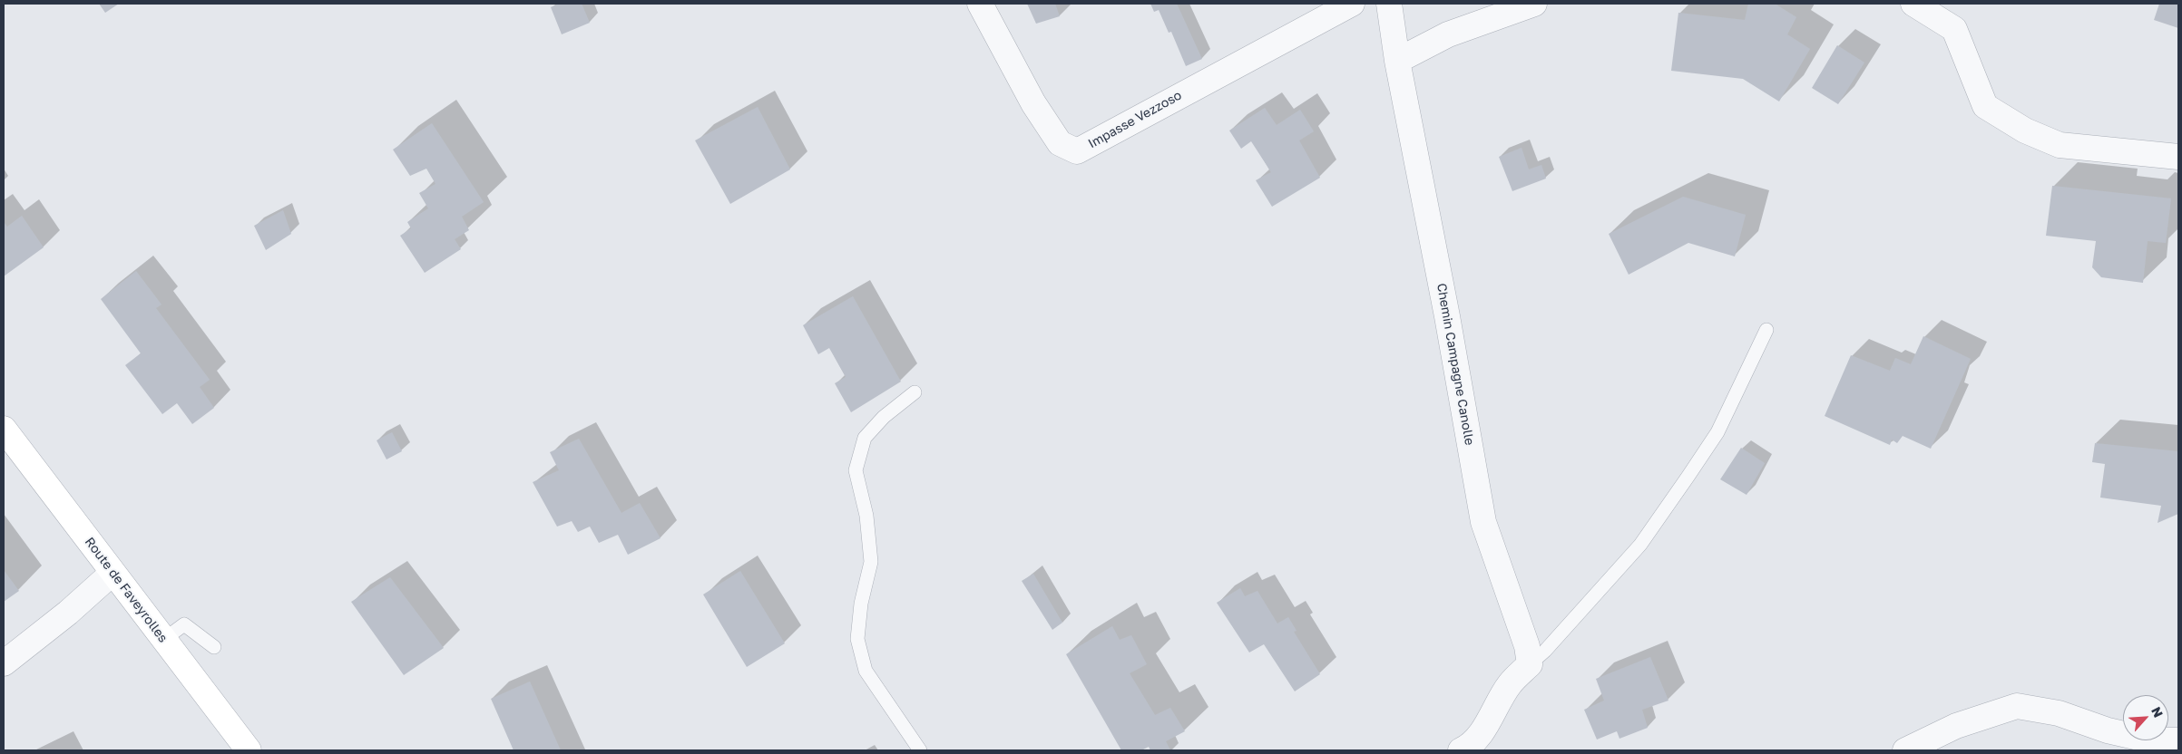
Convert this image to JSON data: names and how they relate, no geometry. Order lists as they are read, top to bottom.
{
  "streets": {
    "main road": ["Route de Faveyrolles"],
    "street": ["Impasse Vezzoso", "Chemin Campagne Canolle"]
  },
  "north": "top right"
}
